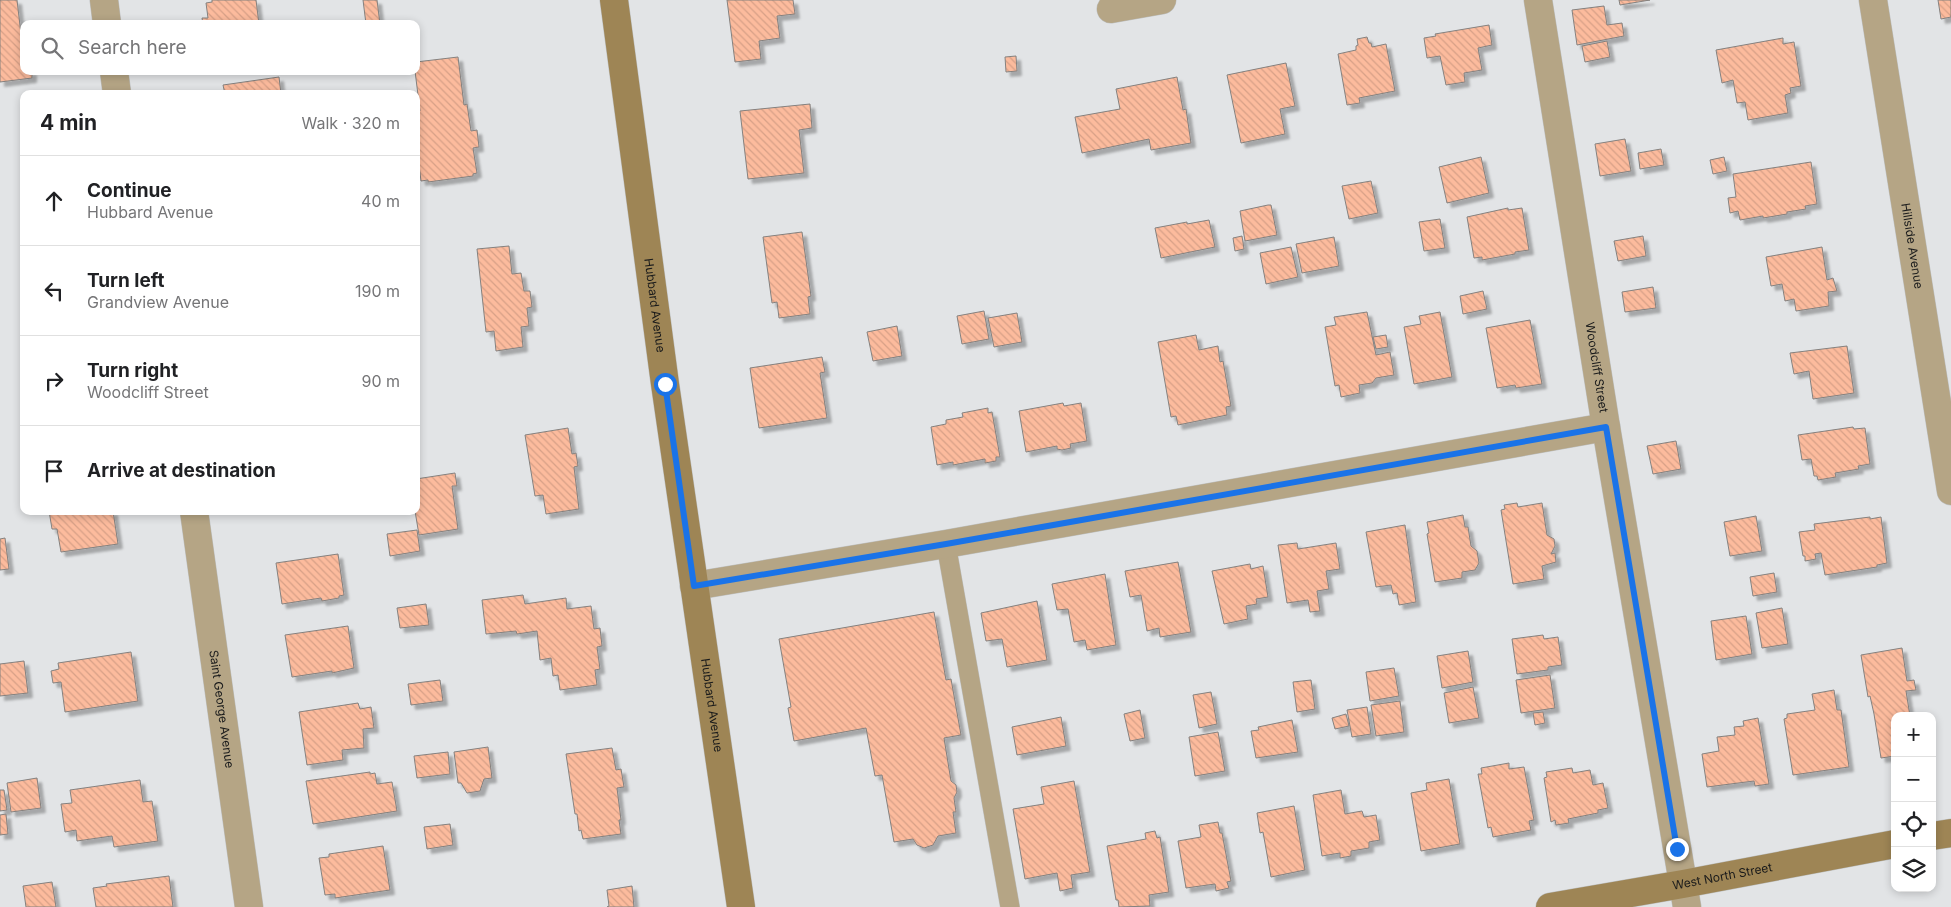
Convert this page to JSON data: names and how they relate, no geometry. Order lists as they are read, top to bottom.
{
  "streets": {
    "street": [
      "Hillside Avenue",
      "Hubbard Avenue",
      "Woodcliff Street",
      "Saint George Avenue",
      "West North Street"
    ]
  },
  "crossings": [
    ["Woodcliff Street", "West North Street"]
  ],
  "page": {
    "search": "Search here",
    "heading": ["4 min", "Walk · 320 m"],
    "list": [
      ["Continue", "Hubbard Avenue", "40 m"],
      ["Turn left", "Grandview Avenue", "190 m"],
      ["Turn right", "Woodcliff Street", "90 m"],
      "Arrive at destination"
    ],
    "map_buttons": ["+", "−"]
  }
}
